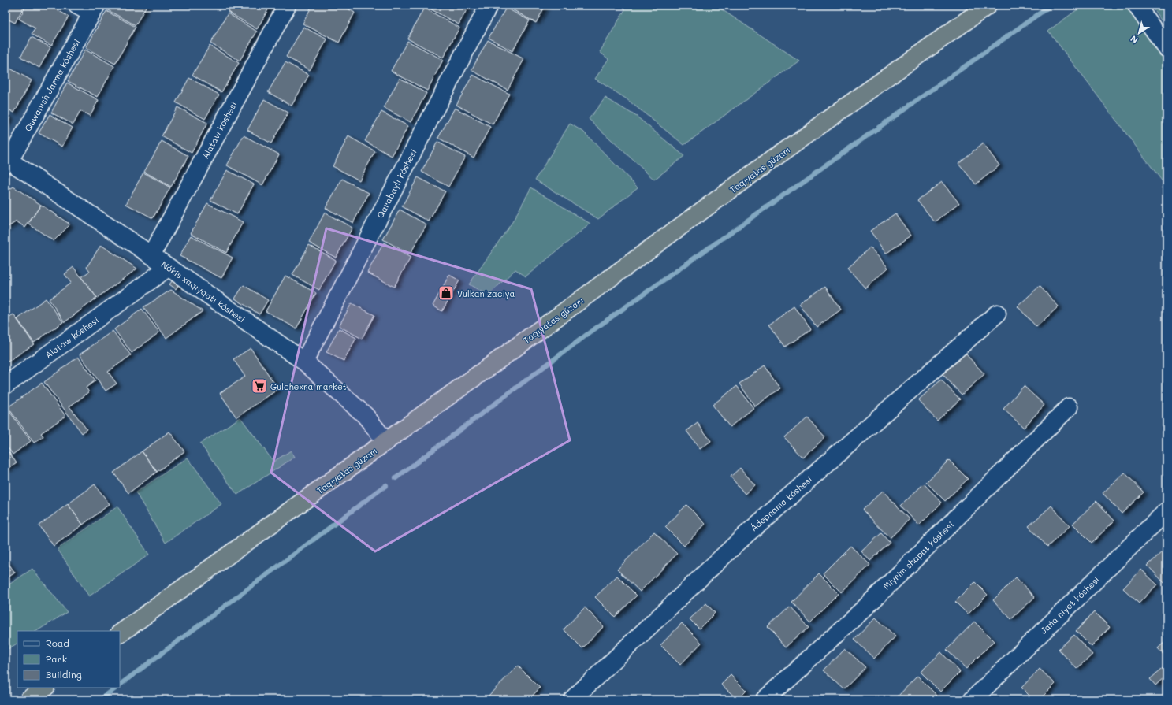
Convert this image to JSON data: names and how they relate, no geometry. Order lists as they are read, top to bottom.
{
  "streets": {
    "highway": ["Taqıyatas gúzarı"],
    "street": [
      "Quwanısh Jarma kóshesi",
      "Alataw kóshesi",
      "Qarabaylı kóshesi",
      "Nókis xaqıyqatı kóshesi",
      "Ádepnama kóshesi",
      "Miyrim shapat kóshesi",
      "Jańa niyet kóshesi"
    ]
  },
  "crossings": [
    ["Quwanısh Jarma kóshesi", "Nókis xaqıyqatı kóshesi"],
    ["Alataw kóshesi", "Nókis xaqıyqatı kóshesi"],
    ["Taqıyatas gúzarı", "Nókis xaqıyqatı kóshesi"],
    ["Qarabaylı kóshesi", "Nókis xaqıyqatı kóshesi"]
  ],
  "places": {
    "shop": ["Vulkanizaciya"],
    "supermarket": ["Gulchexra market"]
  },
  "legend": ["Road", "Park", "Building"],
  "north": "bottom left"
}
